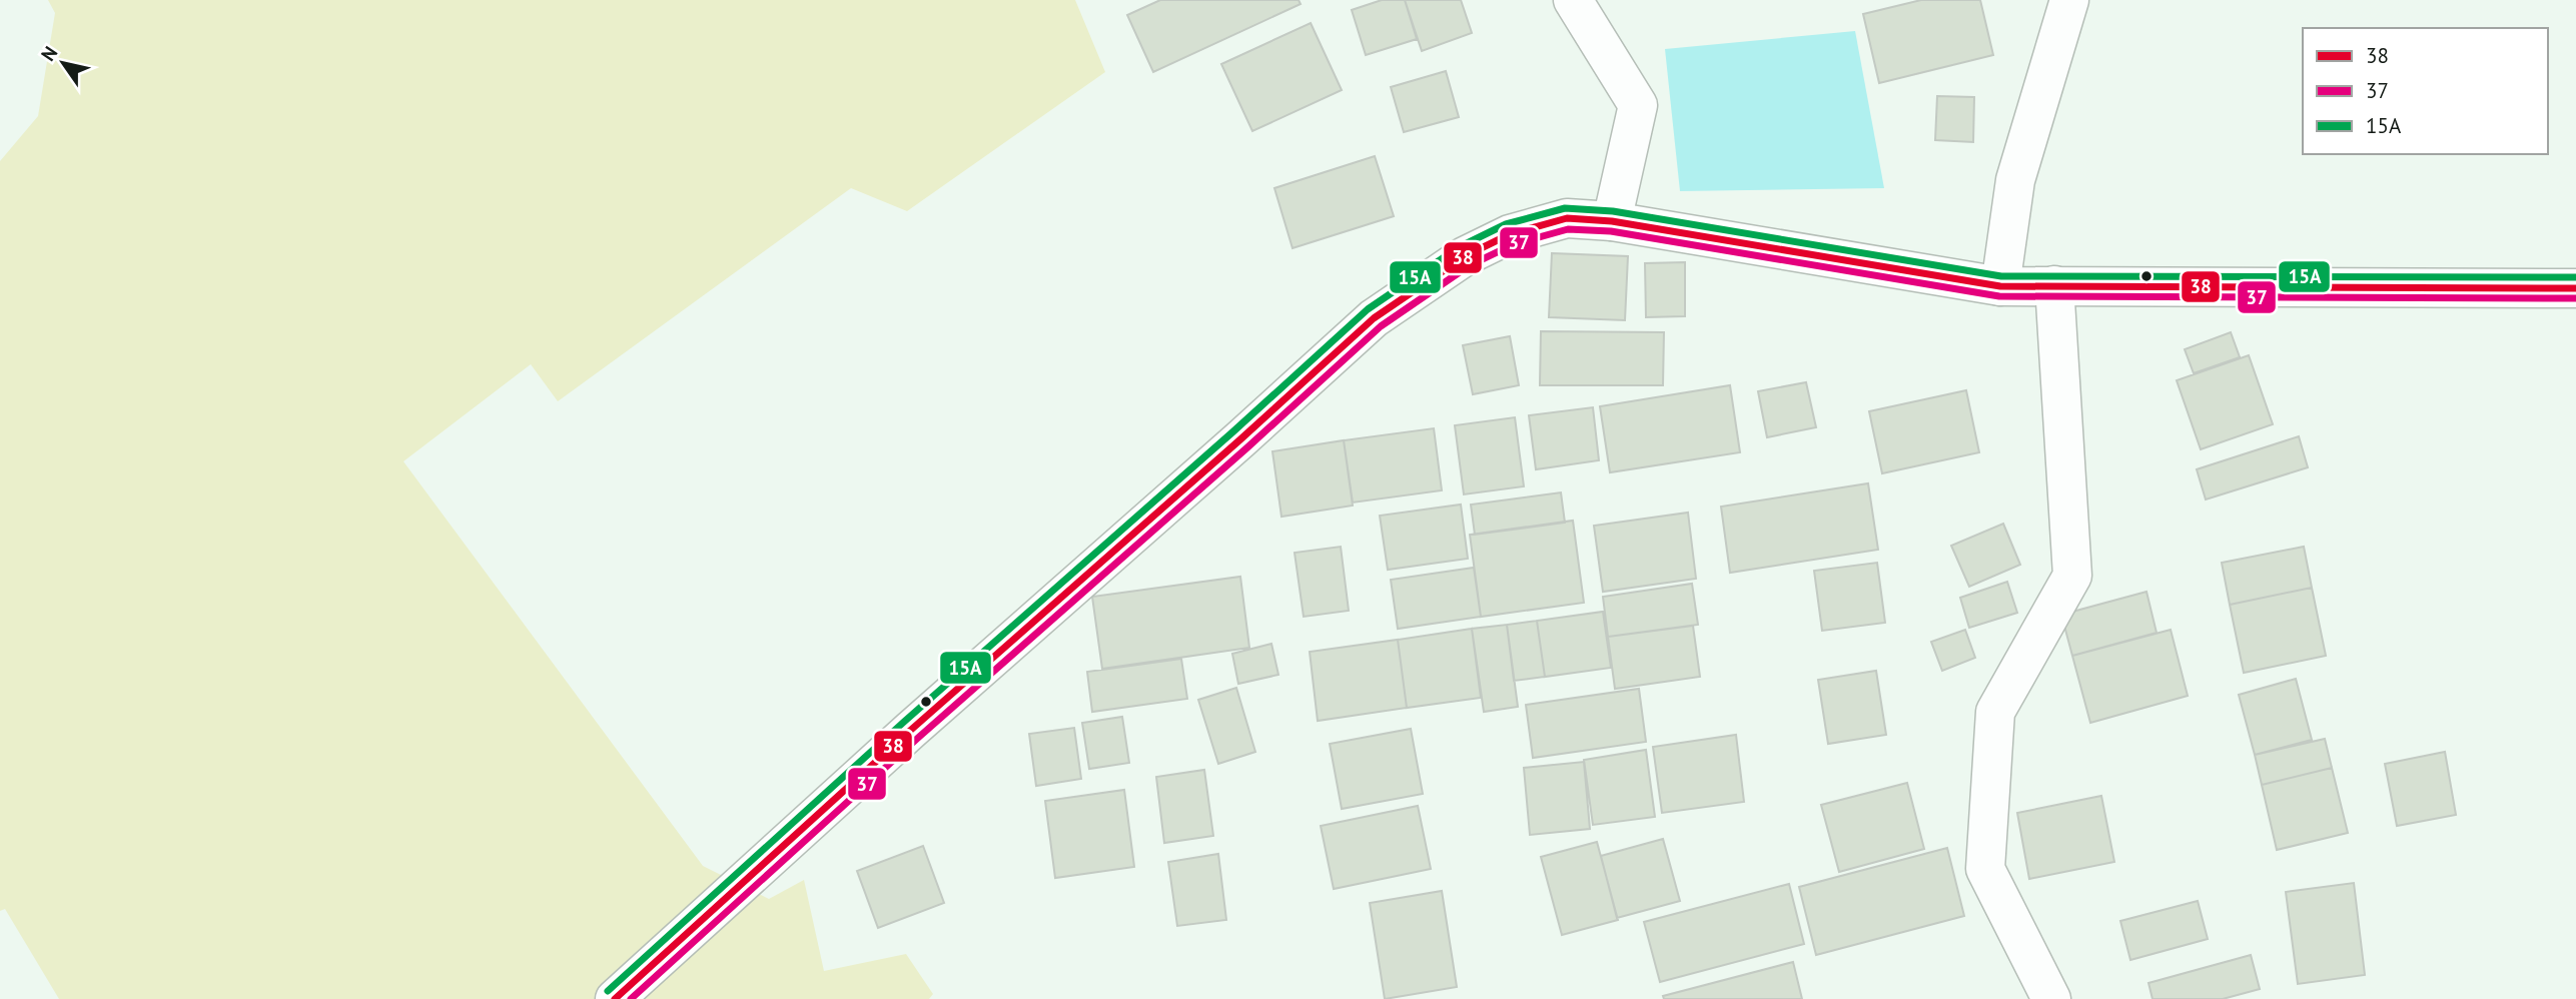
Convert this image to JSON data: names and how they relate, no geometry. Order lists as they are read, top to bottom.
{
  "lines": ["transit line 15A", "transit line 38", "transit line 37"],
  "legend": ["38", "37", "15A"],
  "north": "top left"
}
